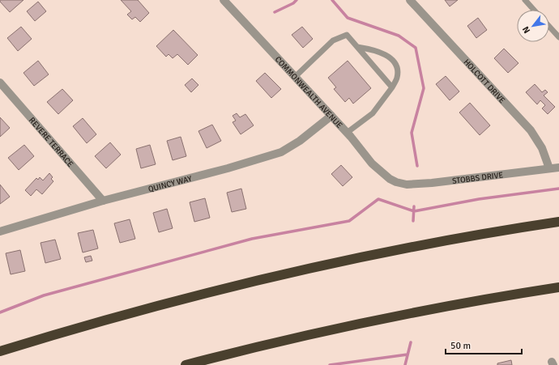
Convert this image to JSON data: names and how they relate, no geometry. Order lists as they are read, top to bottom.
{
  "streets": {
    "street": [
      "HOLCOTT DRIVE",
      "COMMONWEALTH AVENUE",
      "REVERE TERRACE",
      "STOBBS DRIVE",
      "QUINCY WAY"
    ]
  },
  "crossings": [
    ["HOLCOTT DRIVE", "STOBBS DRIVE"],
    ["COMMONWEALTH AVENUE", "STOBBS DRIVE"],
    ["COMMONWEALTH AVENUE", "QUINCY WAY"],
    ["REVERE TERRACE", "QUINCY WAY"]
  ],
  "scale_bar": "50 m",
  "north": "bottom left"
}
